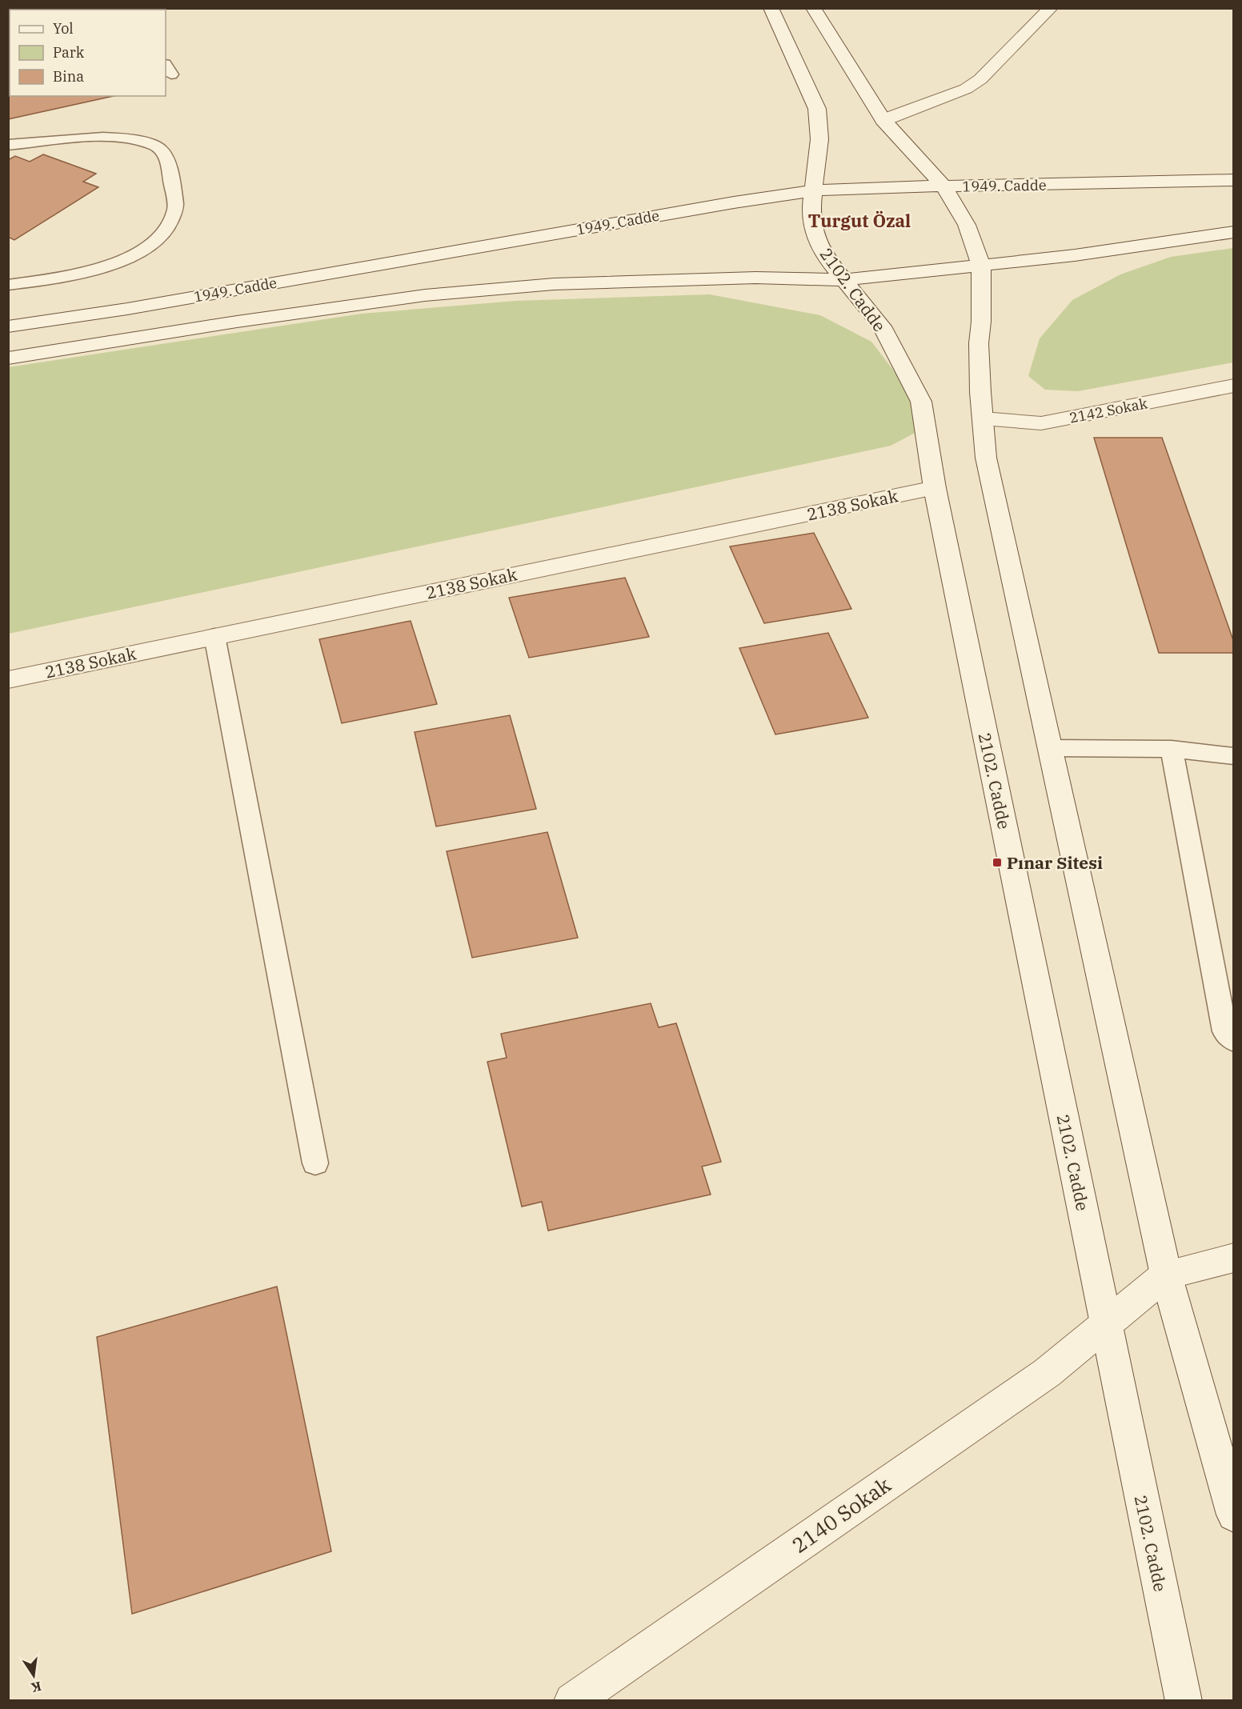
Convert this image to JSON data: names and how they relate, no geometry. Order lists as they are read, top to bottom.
{
  "streets": {
    "street": [
      "1949. Cadde",
      "2102. Cadde",
      "2142 Sokak",
      "2138 Sokak",
      "2140 Sokak"
    ]
  },
  "crossings": [
    ["1949. Cadde", "2102. Cadde"],
    ["2102. Cadde", "2138 Sokak"],
    ["2102. Cadde", "2140 Sokak"]
  ],
  "districts": ["Turgut Özal"],
  "places": {
    "transit": ["Pınar Sitesi"]
  },
  "legend": ["Yol", "Park", "Bina"],
  "north": "bottom"
}
